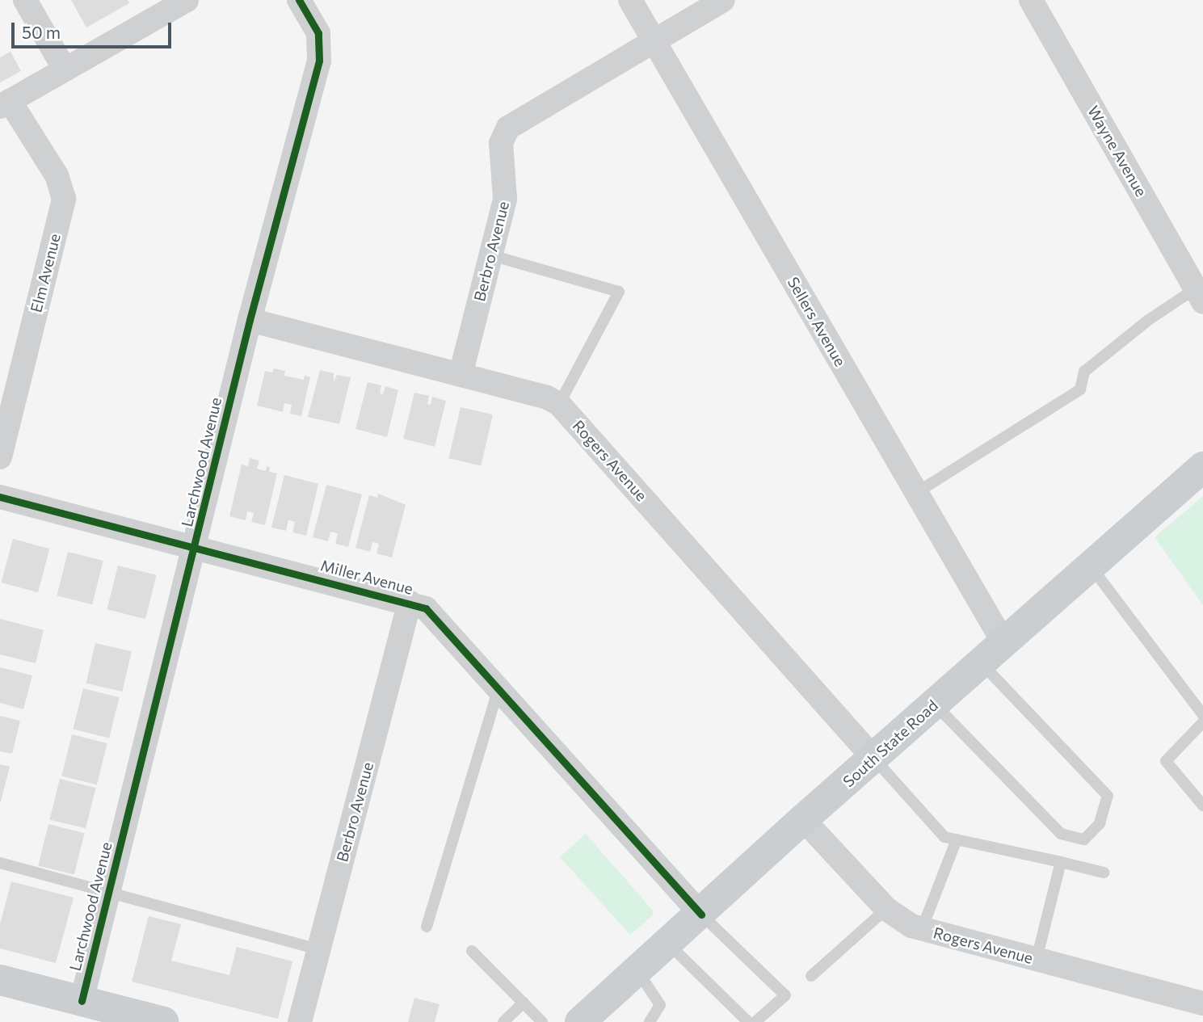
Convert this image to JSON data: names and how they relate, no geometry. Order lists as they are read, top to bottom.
{
  "streets": {
    "main road": ["South State Road"],
    "street": [
      "Wayne Avenue",
      "Berbro Avenue",
      "Elm Avenue",
      "Sellers Avenue",
      "Rogers Avenue",
      "Larchwood Avenue",
      "Miller Avenue"
    ]
  },
  "crossings": [
    ["Berbro Avenue", "Sellers Avenue"],
    ["Berbro Avenue", "Miller Avenue"],
    ["Sellers Avenue", "South State Road"],
    ["Rogers Avenue", "South State Road"],
    ["Larchwood Avenue", "Miller Avenue"],
    ["Miller Avenue", "South State Road"]
  ],
  "scale_bar": "50 m"
}
